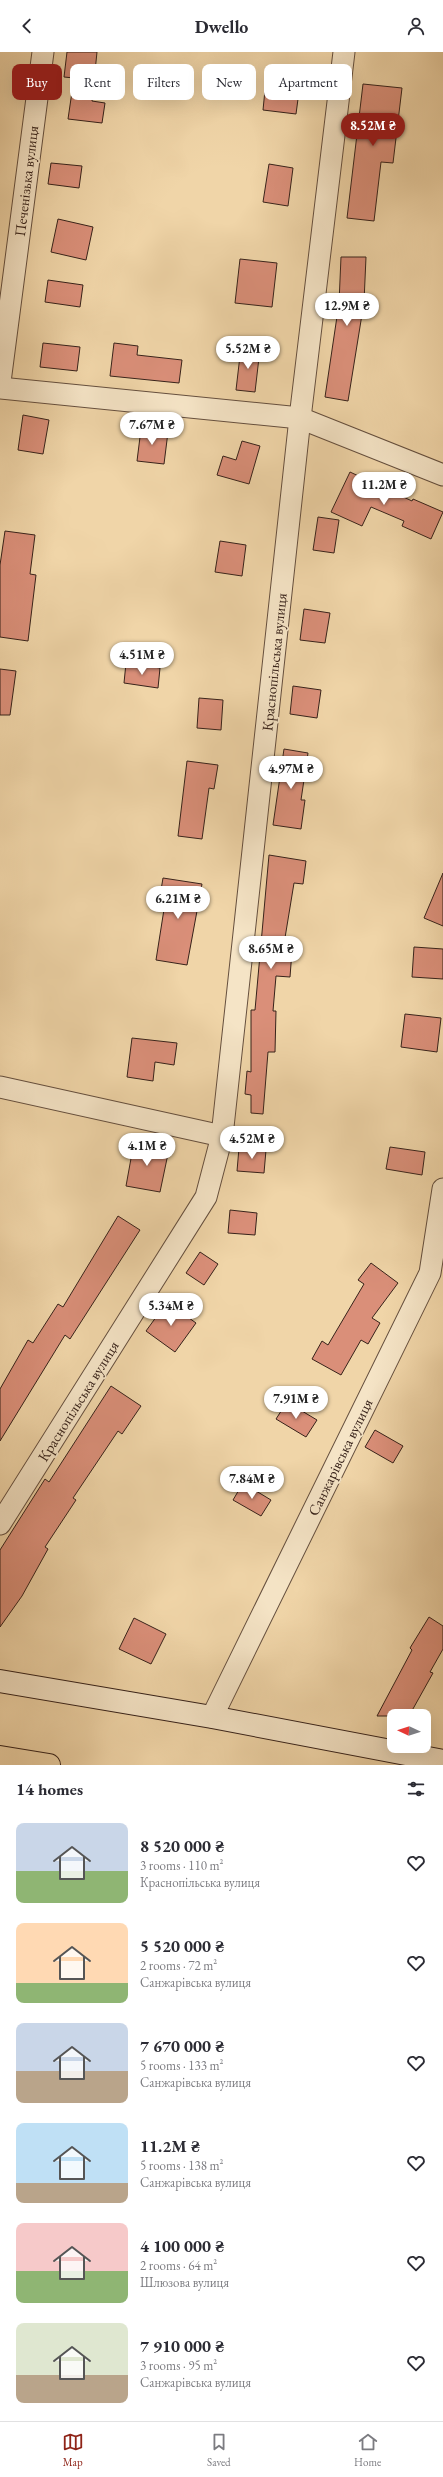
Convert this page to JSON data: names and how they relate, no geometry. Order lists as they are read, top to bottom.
{
  "streets": {
    "street": ["Печенізька вулиця", "Краснопільська вулиця", "Санжарівська вулиця"]
  },
  "north": "left",
  "page": {
    "header": "Dwello",
    "chip": [
      "Buy",
      "Rent",
      "Filters",
      "New",
      "Apartment"
    ],
    "price": [
      "8.52M ₴",
      "12.9M ₴",
      "5.52M ₴",
      "7.67M ₴",
      "11.2M ₴",
      "4.51M ₴",
      "4.97M ₴",
      "6.21M ₴",
      "8.65M ₴",
      "4.52M ₴",
      "4.1M ₴",
      "5.34M ₴",
      "7.91M ₴",
      "7.84M ₴"
    ],
    "heading": "14 homes",
    "list": [
      {
        "name": "8 520 000 ₴",
        "note": "3 rooms · 110 m² · Краснопільська вулиця"
      },
      {
        "name": "5 520 000 ₴",
        "note": "2 rooms · 72 m² · Санжарівська вулиця"
      },
      {
        "name": "7 670 000 ₴",
        "note": "5 rooms · 133 m² · Санжарівська вулиця"
      },
      {
        "name": "11.2M ₴",
        "note": "5 rooms · 138 m² · Санжарівська вулиця"
      },
      {
        "name": "4 100 000 ₴",
        "note": "2 rooms · 64 m² · Шлюзова вулиця"
      },
      {
        "name": "7 910 000 ₴",
        "note": "3 rooms · 95 m² · Санжарівська вулиця"
      }
    ],
    "tabs": ["Map", "Saved", "Home"]
  }
}
